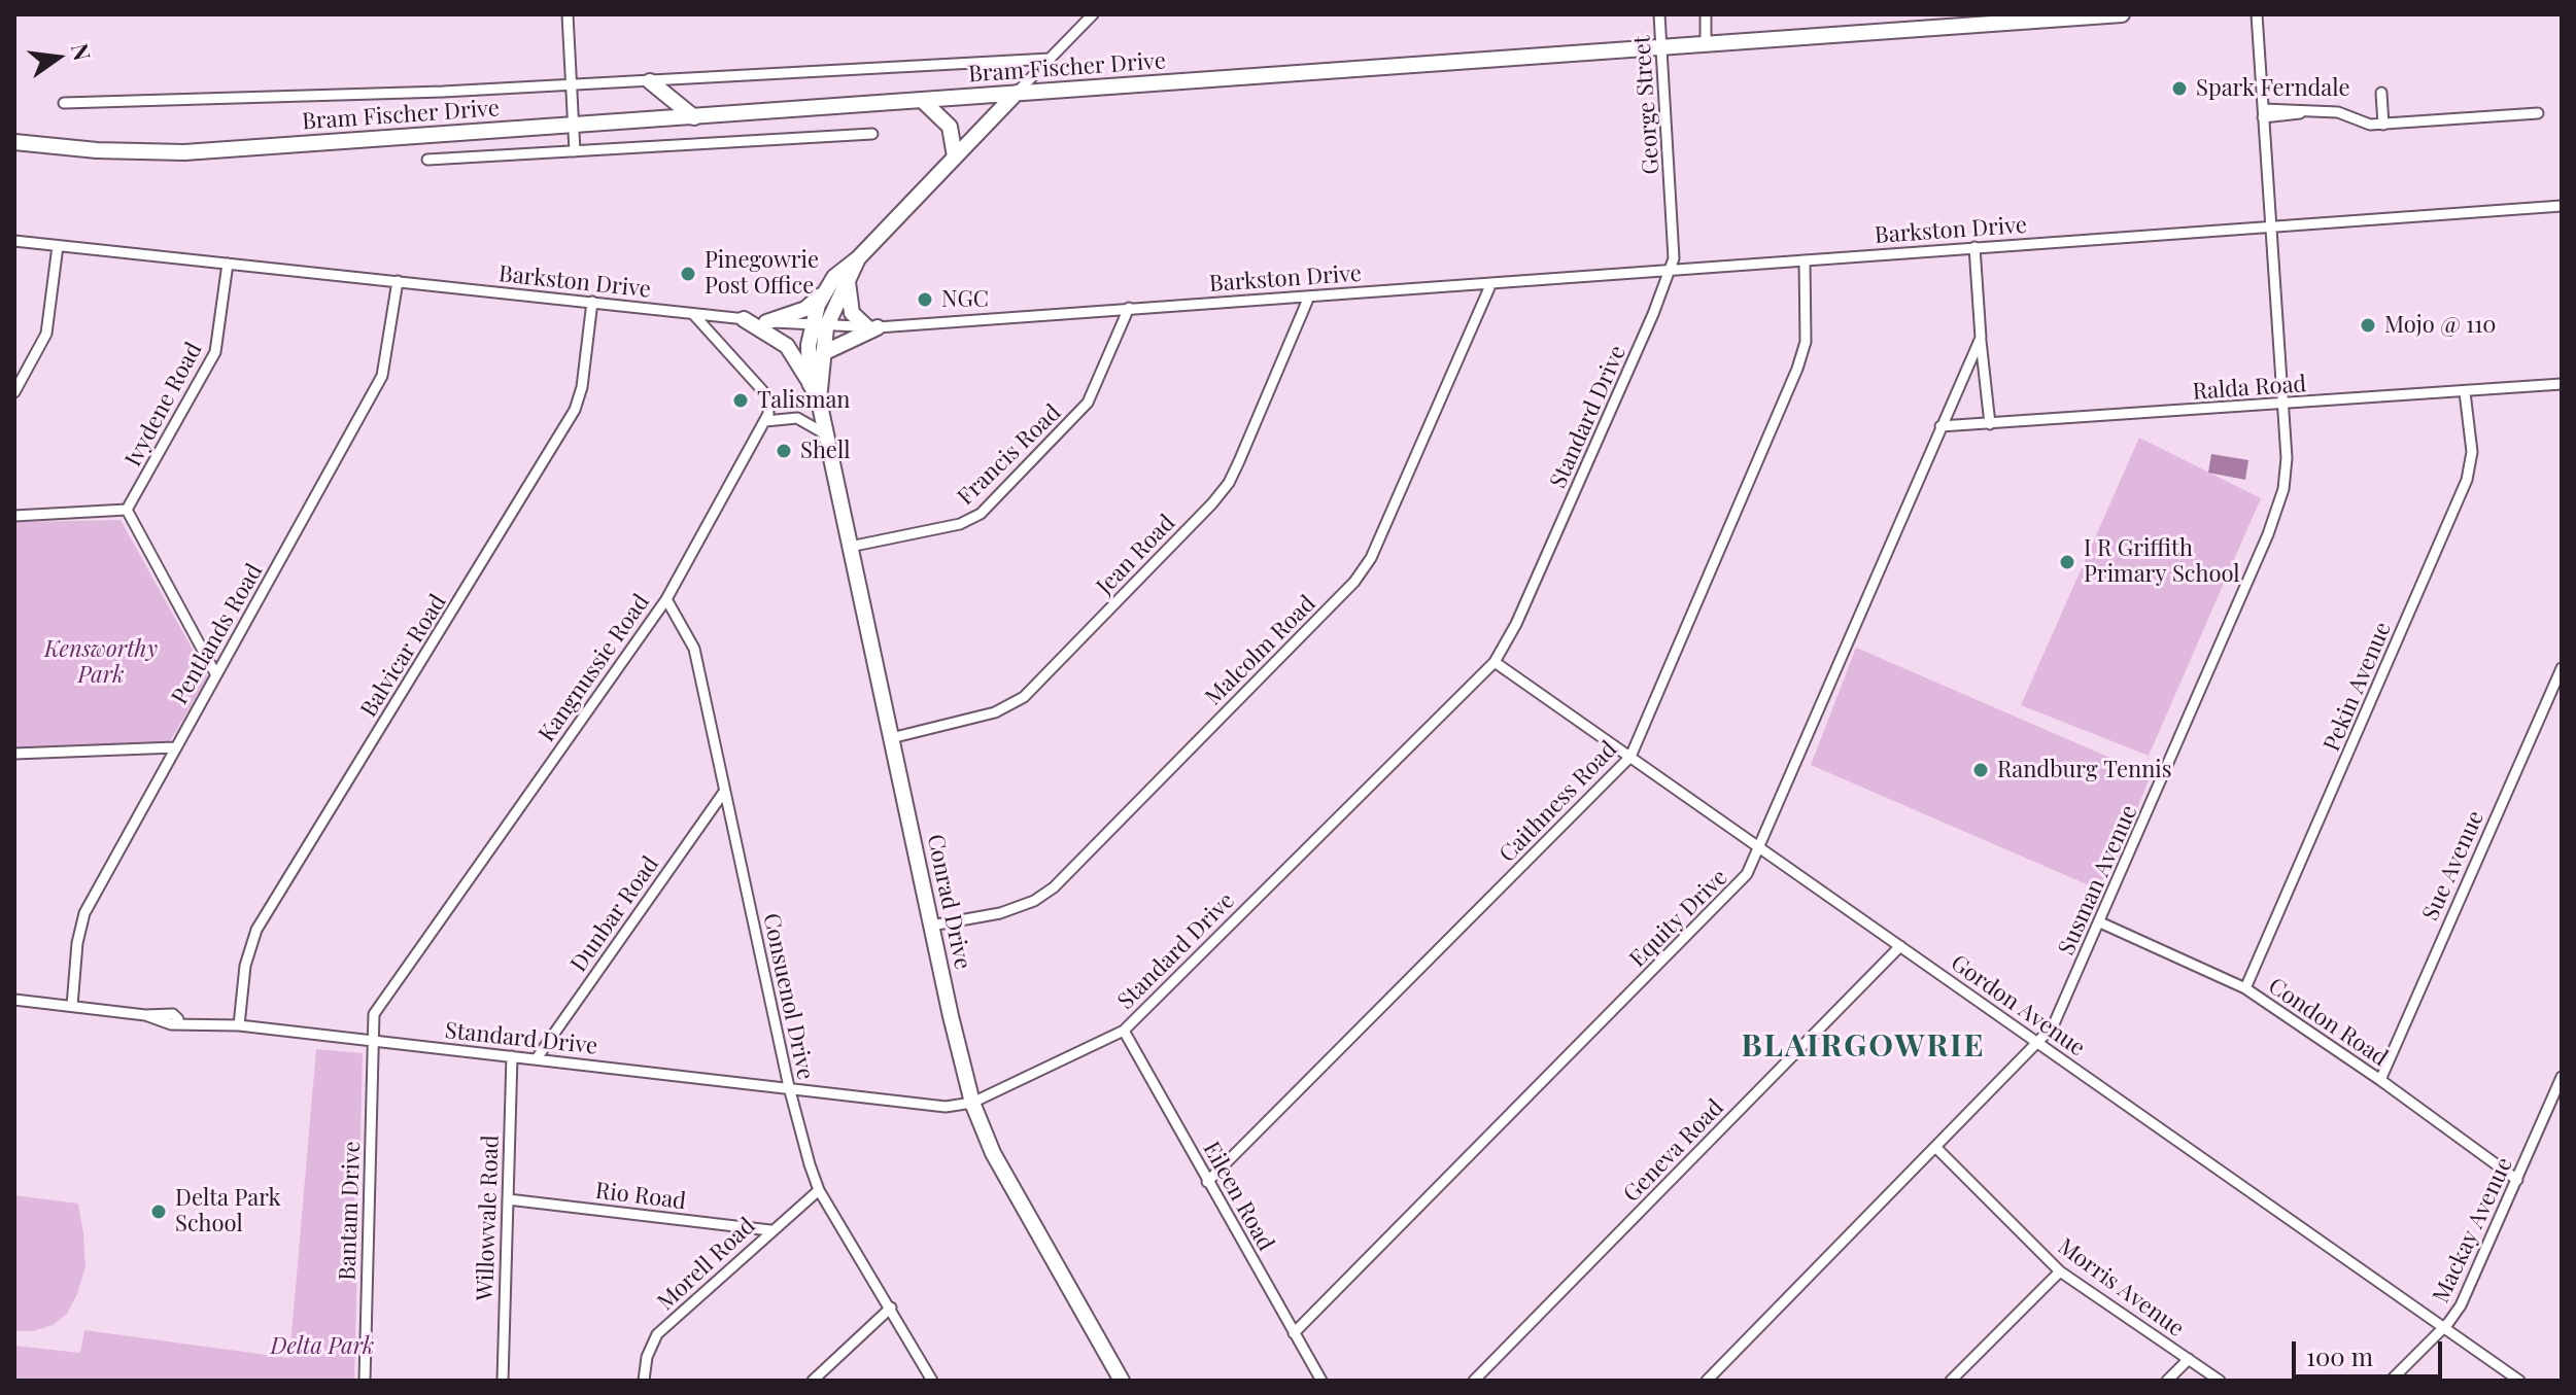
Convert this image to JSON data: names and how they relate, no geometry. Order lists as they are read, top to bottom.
{
  "streets": {
    "main road": ["Bram Fischer Drive", "Conrad Drive"],
    "street": [
      "George Street",
      "Barkston Drive",
      "Ralda Road",
      "Ivydene Road",
      "Standard Drive",
      "Francis Road",
      "Jean Road",
      "Pentlands Road",
      "Malcolm Road",
      "Balvicar Road",
      "Kangnussie Road",
      "Pekin Avenue",
      "Caithness Road",
      "Sue Avenue",
      "Susman Avenue",
      "Dunbar Road",
      "Equity Drive",
      "Consuenol Drive",
      "Gordon Avenue",
      "Condon Road",
      "Geneva Road",
      "Rio Road",
      "Eileen Road",
      "Bantam Drive",
      "Willowvale Road",
      "Mackay Avenue",
      "Morell Road",
      "Morris Avenue"
    ]
  },
  "crossings": [
    ["Bram Fischer Drive", "George Street"],
    ["George Street", "Standard Drive"],
    ["Barkston Drive", "Ivydene Road"],
    ["Barkston Drive", "Standard Drive"],
    ["Barkston Drive", "Francis Road"],
    ["Barkston Drive", "Jean Road"],
    ["Barkston Drive", "Pentlands Road"],
    ["Barkston Drive", "Malcolm Road"],
    ["Barkston Drive", "Balvicar Road"],
    ["Barkston Drive", "Caithness Road"],
    ["Barkston Drive", "Susman Avenue"],
    ["Barkston Drive", "Conrad Drive"],
    ["Barkston Drive", "Equity Drive"],
    ["Ralda Road", "Pekin Avenue"],
    ["Ralda Road", "Susman Avenue"],
    ["Ralda Road", "Equity Drive"],
    ["Standard Drive", "Pentlands Road"],
    ["Standard Drive", "Balvicar Road"],
    ["Standard Drive", "Kangnussie Road"],
    ["Standard Drive", "Conrad Drive"],
    ["Standard Drive", "Dunbar Road"],
    ["Standard Drive", "Consuenol Drive"],
    ["Standard Drive", "Gordon Avenue"],
    ["Standard Drive", "Eileen Road"],
    ["Standard Drive", "Bantam Drive"],
    ["Standard Drive", "Willowvale Road"],
    ["Francis Road", "Conrad Drive"],
    ["Jean Road", "Conrad Drive"],
    ["Malcolm Road", "Conrad Drive"],
    ["Kangnussie Road", "Consuenol Drive"],
    ["Kangnussie Road", "Bantam Drive"],
    ["Pekin Avenue", "Condon Road"],
    ["Caithness Road", "Gordon Avenue"],
    ["Caithness Road", "Eileen Road"],
    ["Sue Avenue", "Condon Road"],
    ["Susman Avenue", "Gordon Avenue"],
    ["Susman Avenue", "Condon Road"],
    ["Susman Avenue", "Morris Avenue"],
    ["Dunbar Road", "Consuenol Drive"],
    ["Equity Drive", "Gordon Avenue"],
    ["Equity Drive", "Eileen Road"],
    ["Consuenol Drive", "Morell Road"],
    ["Gordon Avenue", "Geneva Road"],
    ["Gordon Avenue", "Mackay Avenue"],
    ["Condon Road", "Mackay Avenue"],
    ["Rio Road", "Willowvale Road"],
    ["Rio Road", "Morell Road"]
  ],
  "districts": ["BLAIRGOWRIE"],
  "parks": ["Kensworthy Park", "Delta Park"],
  "places": [
    "Spark Ferndale",
    "Pinegowrie Post Office",
    "NGC",
    "Mojo @ 110",
    "Talisman",
    "Shell",
    "I R Griffith Primary School",
    "Randburg Tennis",
    "Delta Park School"
  ],
  "scale_bar": "100 m",
  "north": "right"
}
